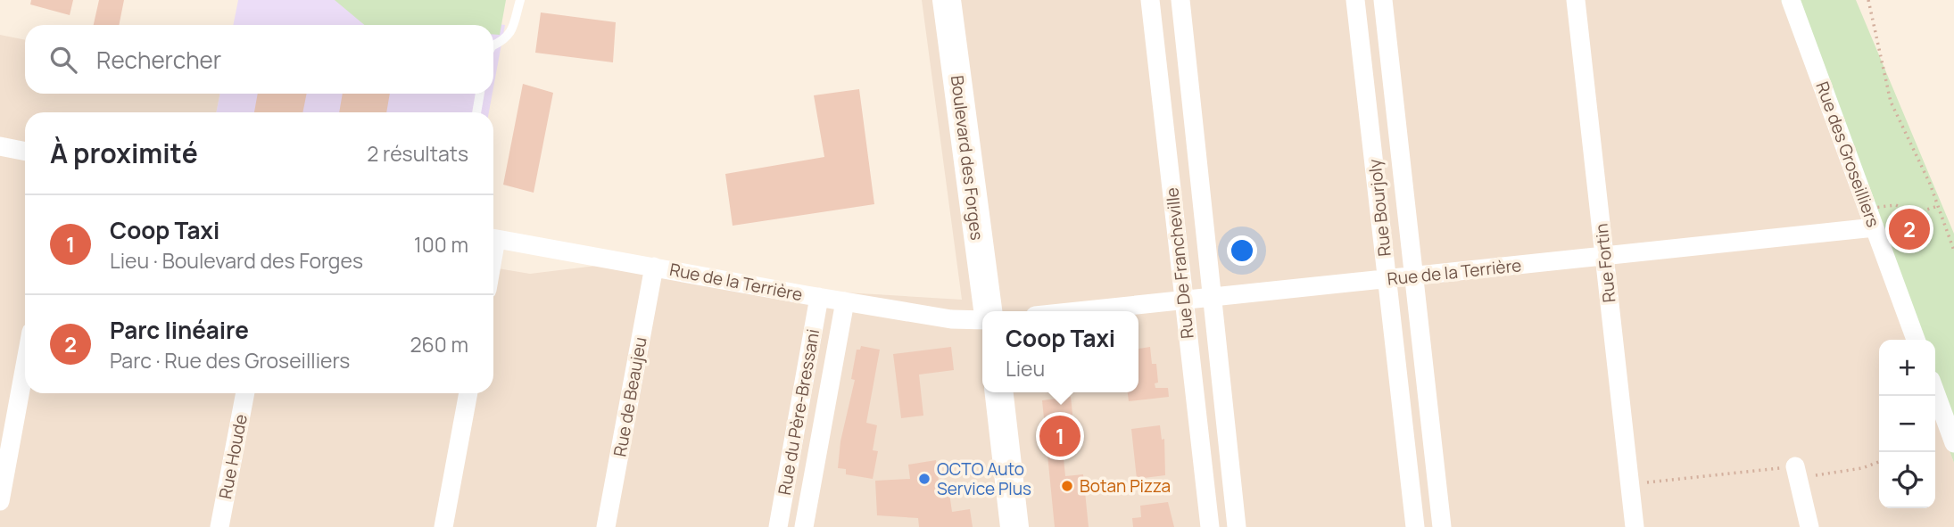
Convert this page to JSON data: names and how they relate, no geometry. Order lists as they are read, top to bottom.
{
  "streets": {
    "main road": ["Boulevard des Forges"],
    "street": [
      "Rue des Groseilliers",
      "Rue Bourjoly",
      "Rue De Francheville",
      "Rue Fortin",
      "Rue de la Terrière",
      "Rue de Beaujeu",
      "Rue du Père-Bressani",
      "Rue Houde"
    ]
  },
  "crossings": [
    ["Rue des Groseilliers", "Rue de la Terrière"],
    ["Rue Bourjoly", "Rue de la Terrière"],
    ["Rue De Francheville", "Rue de la Terrière"],
    ["Rue Fortin", "Rue de la Terrière"],
    ["Rue de la Terrière", "Rue de Beaujeu"],
    ["Rue de la Terrière", "Rue du Père-Bressani"]
  ],
  "places": ["OCTO Auto Service Plus", "Botan Pizza"],
  "page": {
    "search": "Rechercher",
    "heading": ["À proximité", "2 résultats"],
    "list": [
      {
        "mark": "1",
        "name": "Coop Taxi",
        "note": "Lieu · Boulevard des Forges",
        "value": "100 m"
      },
      {
        "mark": "2",
        "name": "Parc linéaire",
        "note": "Parc · Rue des Groseilliers",
        "value": "260 m"
      }
    ],
    "pins": ["2", "1"],
    "popup": ["Coop Taxi", "Lieu"],
    "map_buttons": ["+", "−"]
  }
}
